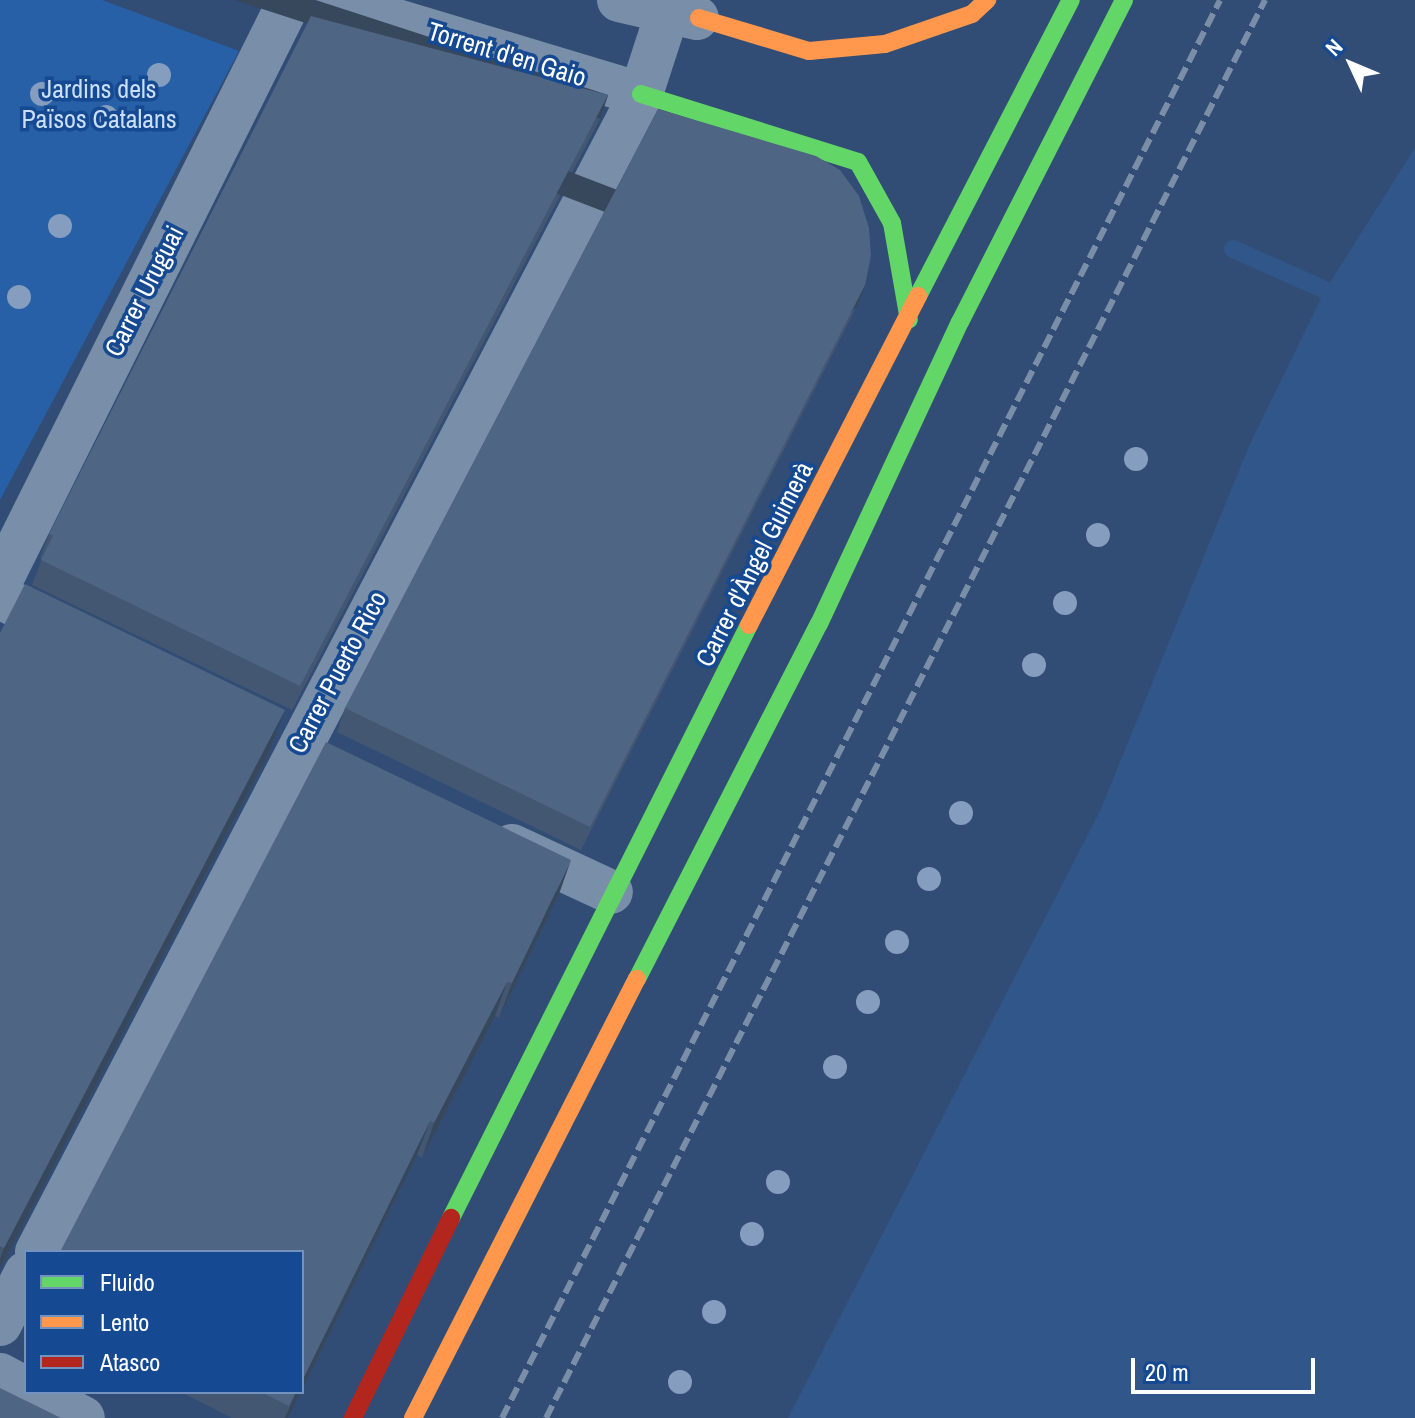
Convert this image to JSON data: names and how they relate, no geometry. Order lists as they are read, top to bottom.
{
  "streets": {
    "main road": ["Carrer d'Àngel Guimerà"],
    "street": ["Torrent d'en Gaio", "Carrer Uruguai", "Carrer Puerto Rico"]
  },
  "crossings": [
    ["Torrent d'en Gaio", "Carrer Puerto Rico"]
  ],
  "parks": ["Jardins dels Països Catalans"],
  "legend": ["Fluido", "Lento", "Atasco"],
  "scale_bar": "20 m",
  "north": "top left"
}
